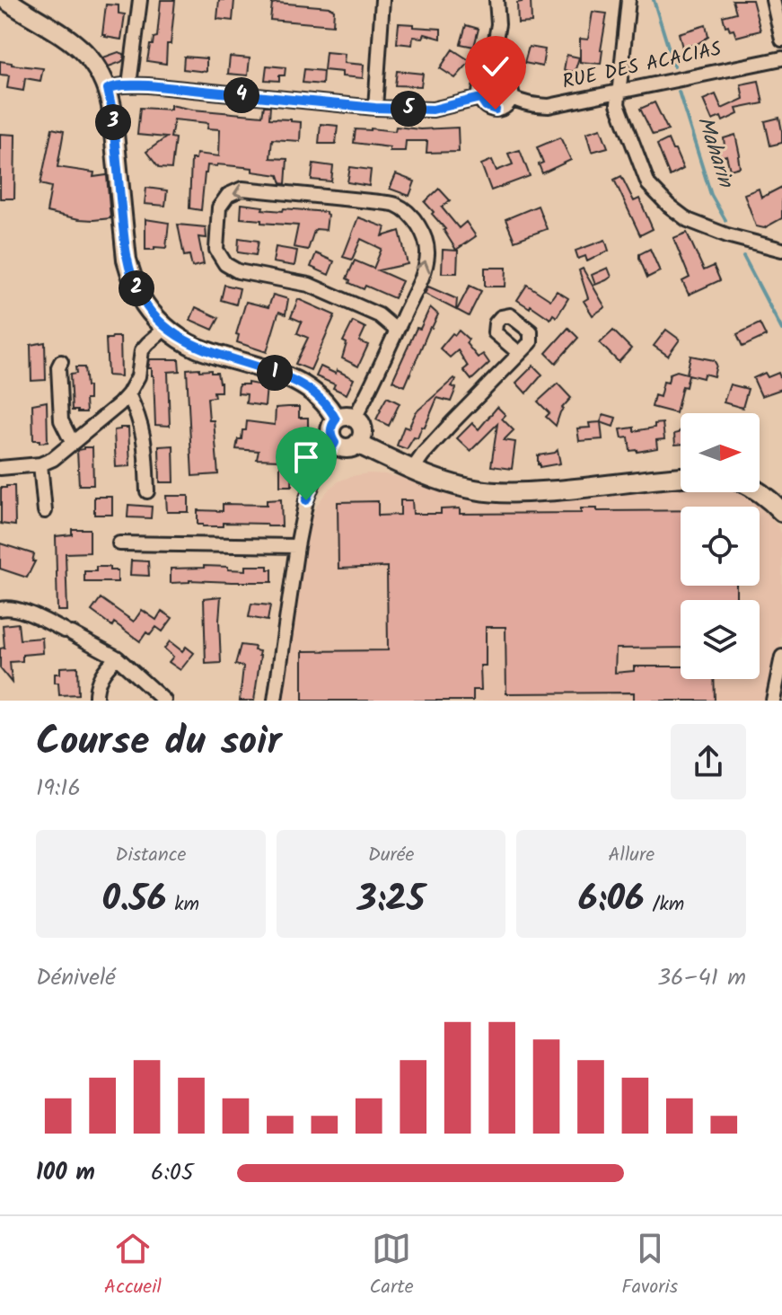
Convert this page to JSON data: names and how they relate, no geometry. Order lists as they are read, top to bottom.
{
  "streets": {
    "street": ["RUE DES ACACIAS"]
  },
  "water": ["Maharin"],
  "north": "right",
  "page": {
    "pins": [
      "4",
      "5",
      "3",
      "2",
      "1"
    ],
    "heading": ["Course du soir", "19:16"],
    "stats": [
      ["Distance", "0.56 km"],
      ["Durée", "3:25"],
      ["Allure", "6:06 /km"]
    ],
    "chart": ["Dénivelé", "36–41 m"],
    "list": [
      {
        "name": "100 m",
        "note": "6:05"
      }
    ],
    "tabs": ["Accueil", "Carte", "Favoris"]
  }
}
